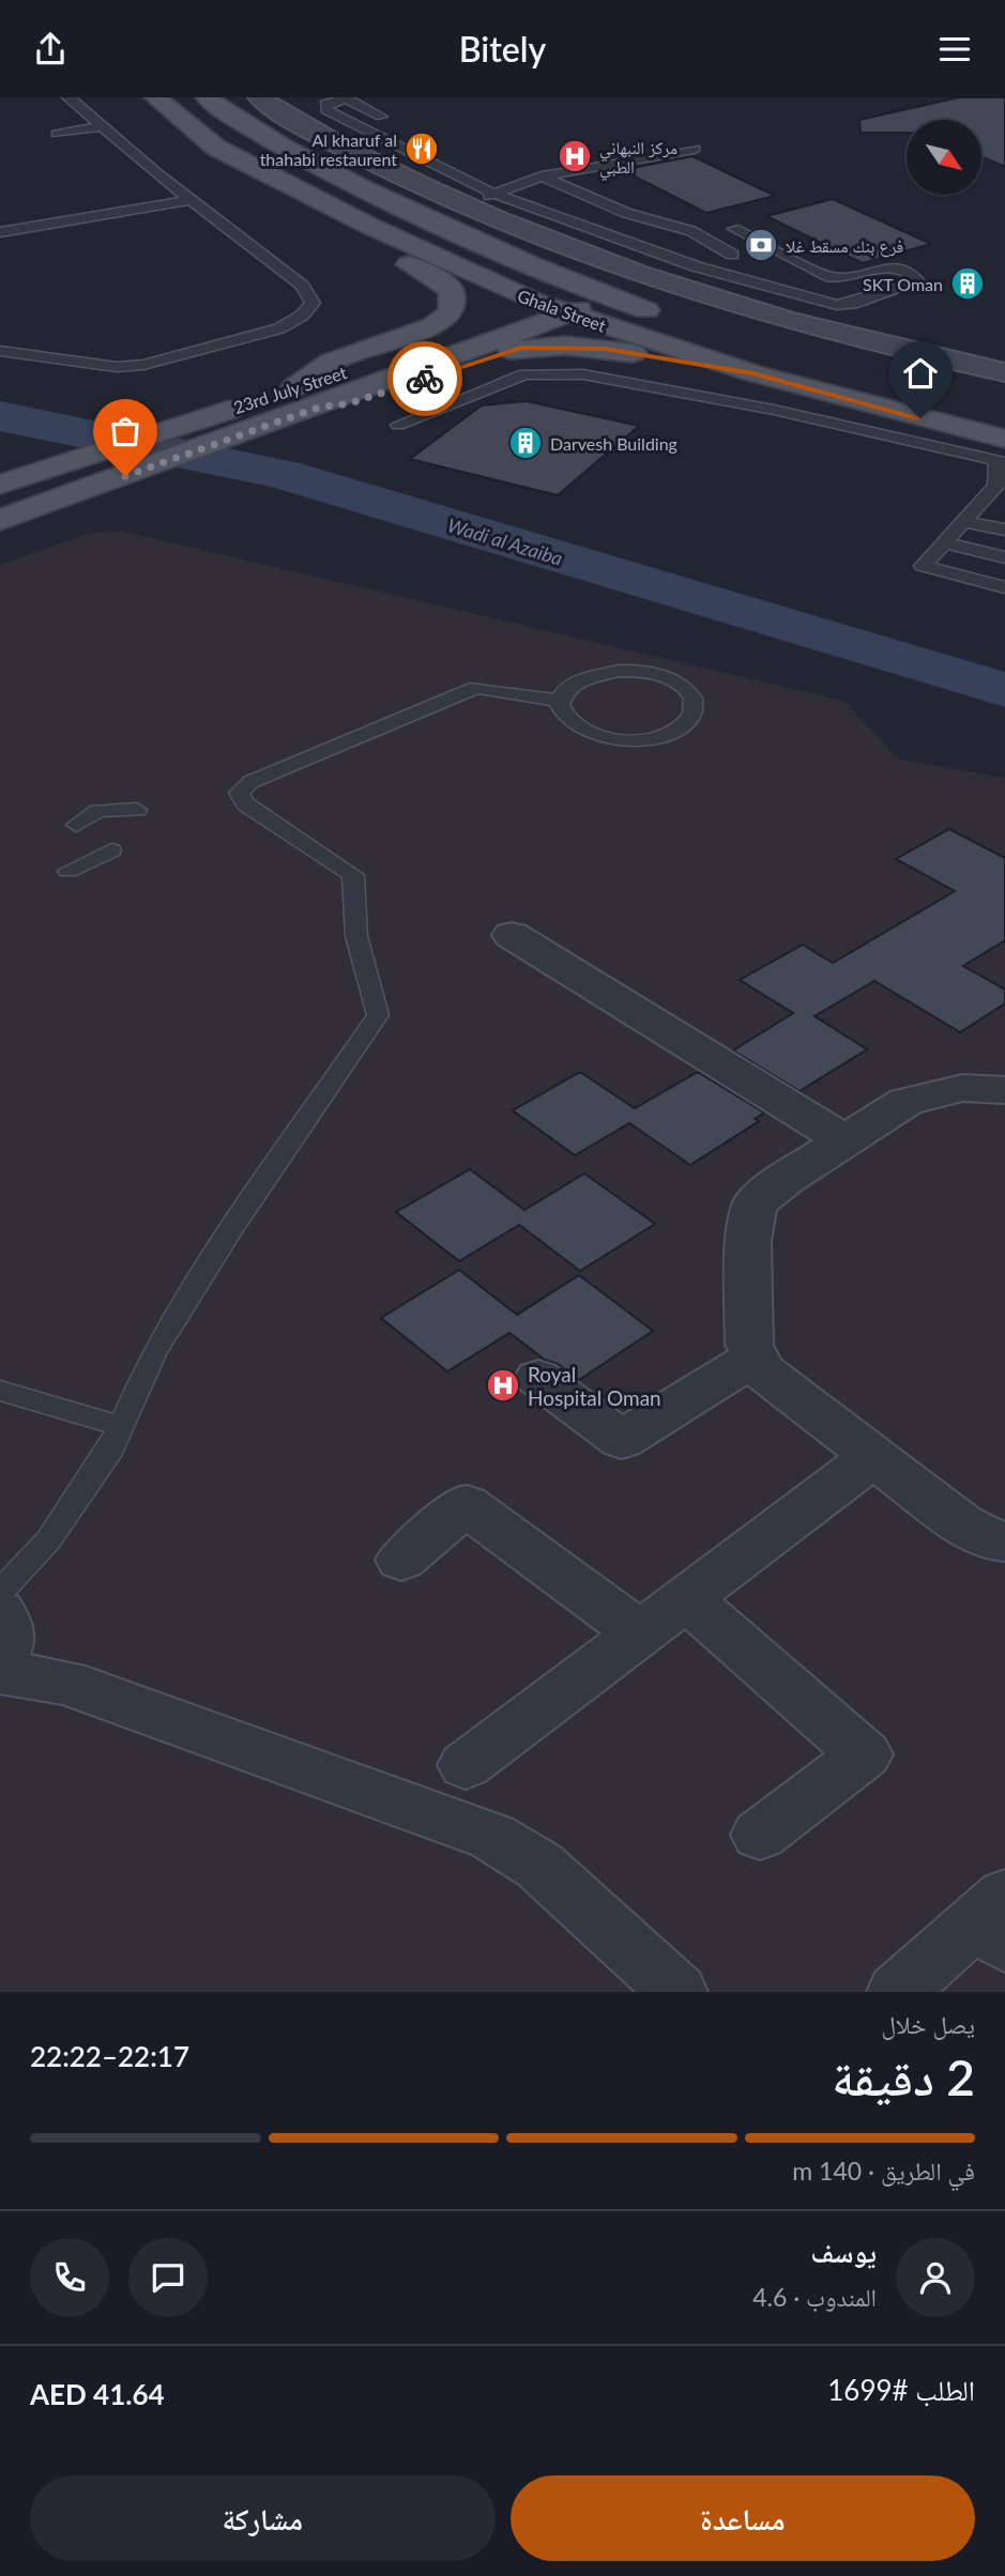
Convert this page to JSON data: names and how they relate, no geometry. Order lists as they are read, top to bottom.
{
  "streets": {
    "main road": ["Ghala Street", "23rd July Street"]
  },
  "crossings": [
    ["Ghala Street", "23rd July Street"]
  ],
  "water": ["Wadi al Azaiba"],
  "places": {
    "restaurant": ["Al kharuf al thahabi restaurent"],
    "hospital": ["مركز النبهاني الطبي", "Royal Hospital Oman"],
    "bank": ["فرع بنك مسقط غلا"],
    "building": ["SKT Oman", "Darvesh Building"]
  },
  "north": "bottom right",
  "page": {
    "header": "Bitely",
    "heading": ["2 دقيقة", "يصل خلال", "22:17–22:22"],
    "panel": [
      "يوسف",
      "المندوب · 4.6",
      "الطلب #1699",
      "AED 41.64"
    ],
    "bar": "في الطريق · 140 m",
    "buttons": ["مساعدة", "مشاركة"]
  }
}
